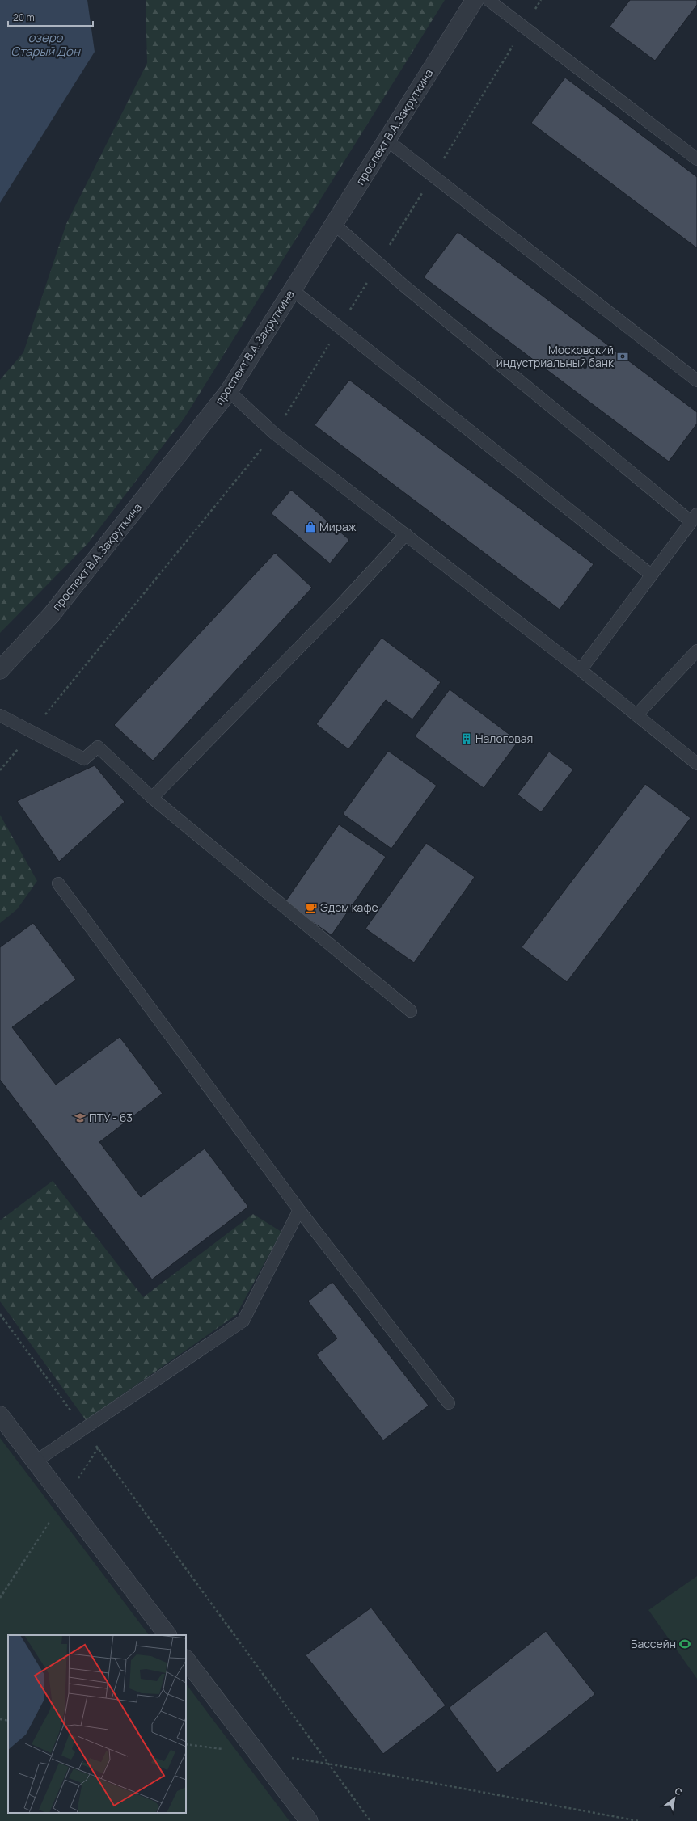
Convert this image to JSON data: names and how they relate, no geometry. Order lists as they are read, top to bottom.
{
  "streets": {
    "street": ["проспект В.А.Закруткина"]
  },
  "water": ["озеро Старый Дон"],
  "places": {
    "bank": ["Московский индустриальный банк"],
    "shop": ["Мираж"],
    "building": ["Налоговая"],
    "cafe": ["Эдем кафе"],
    "school or university": ["ПТУ - 63"],
    "sports": ["Бассейн"]
  },
  "scale_bar": "20 m",
  "north": "top right"
}
